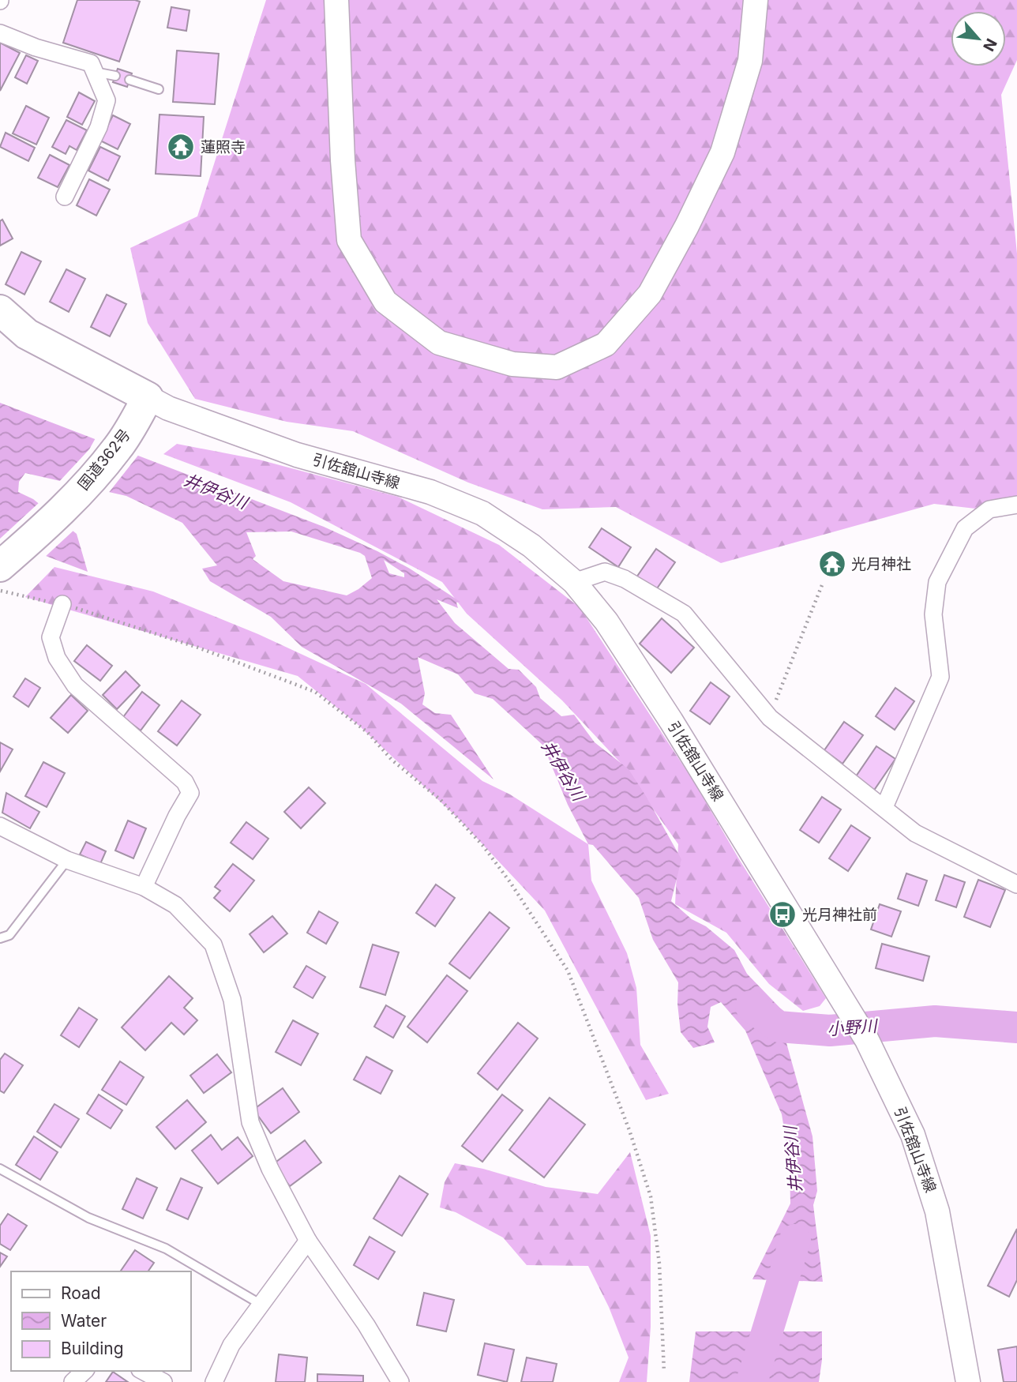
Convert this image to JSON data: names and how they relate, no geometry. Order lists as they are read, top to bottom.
{
  "streets": {
    "highway": ["国道362号"],
    "main road": ["引佐舘山寺線"]
  },
  "crossings": [
    ["国道362号", "引佐舘山寺線"]
  ],
  "water": ["井伊谷川", "小野川"],
  "places": {
    "temple": ["蓮照寺", "光月神社"],
    "bus stop": ["光月神社前"]
  },
  "legend": ["Road", "Water", "Building"],
  "north": "bottom right"
}
